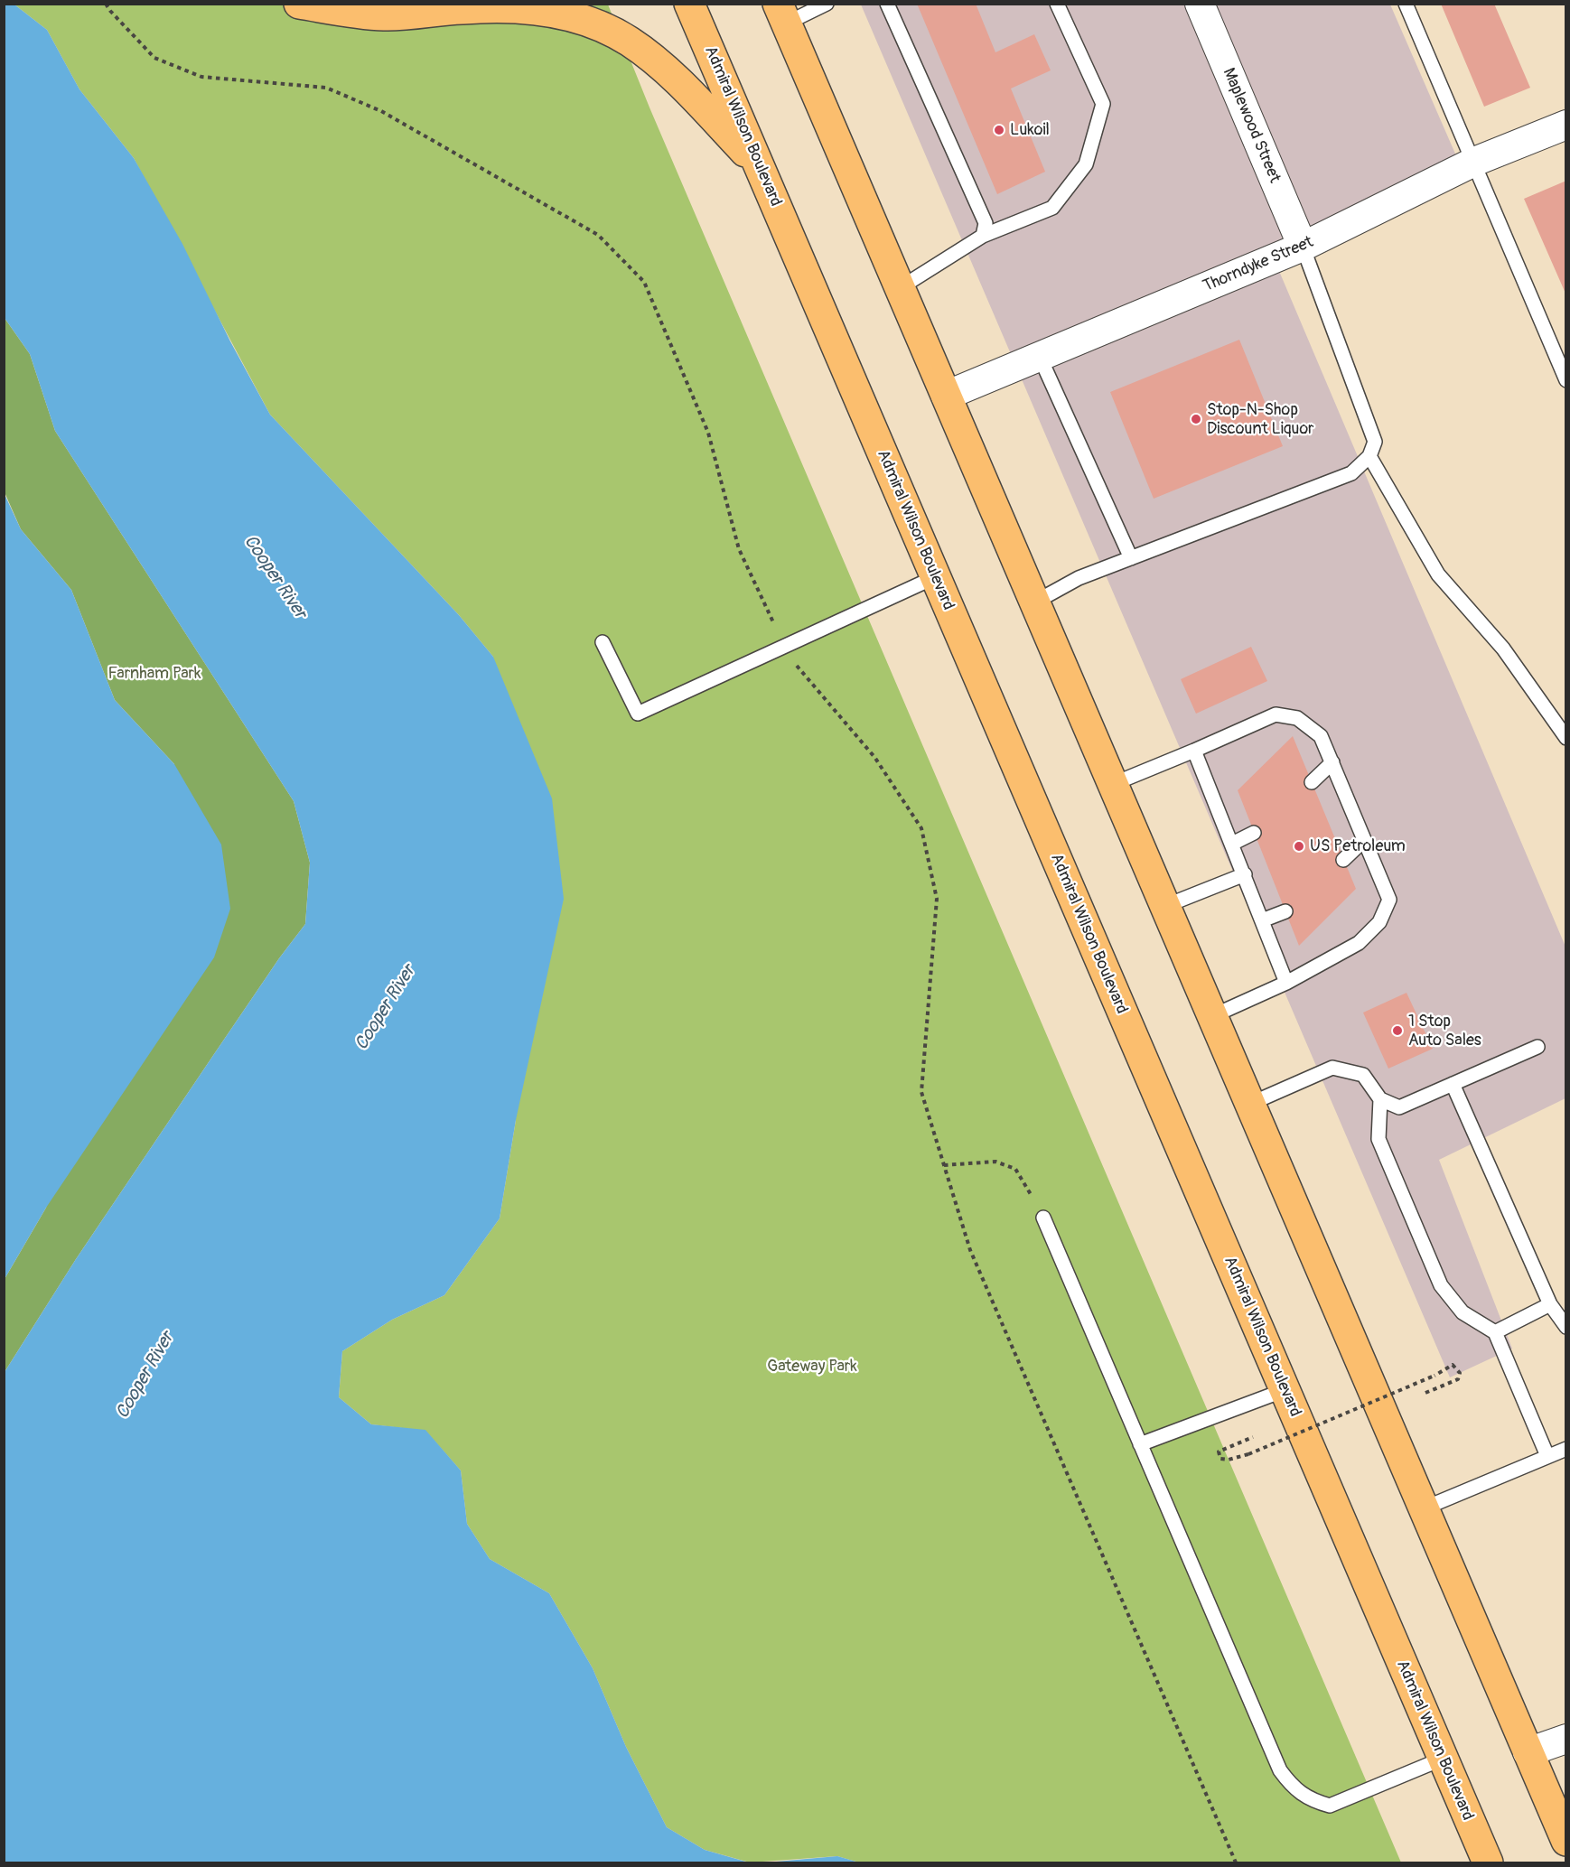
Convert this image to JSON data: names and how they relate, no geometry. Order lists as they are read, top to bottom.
{
  "streets": {
    "highway": ["Admiral Wilson Boulevard"],
    "street": ["Maplewood Street", "Thorndyke Street"]
  },
  "crossings": [
    ["Maplewood Street", "Thorndyke Street"]
  ],
  "water": ["Cooper River"],
  "parks": ["Farnham Park", "Gateway Park"],
  "places": [
    "Lukoil",
    "Stop-N-Shop Discount Liquor",
    "US Petroleum",
    "1 Stop Auto Sales"
  ]
}
